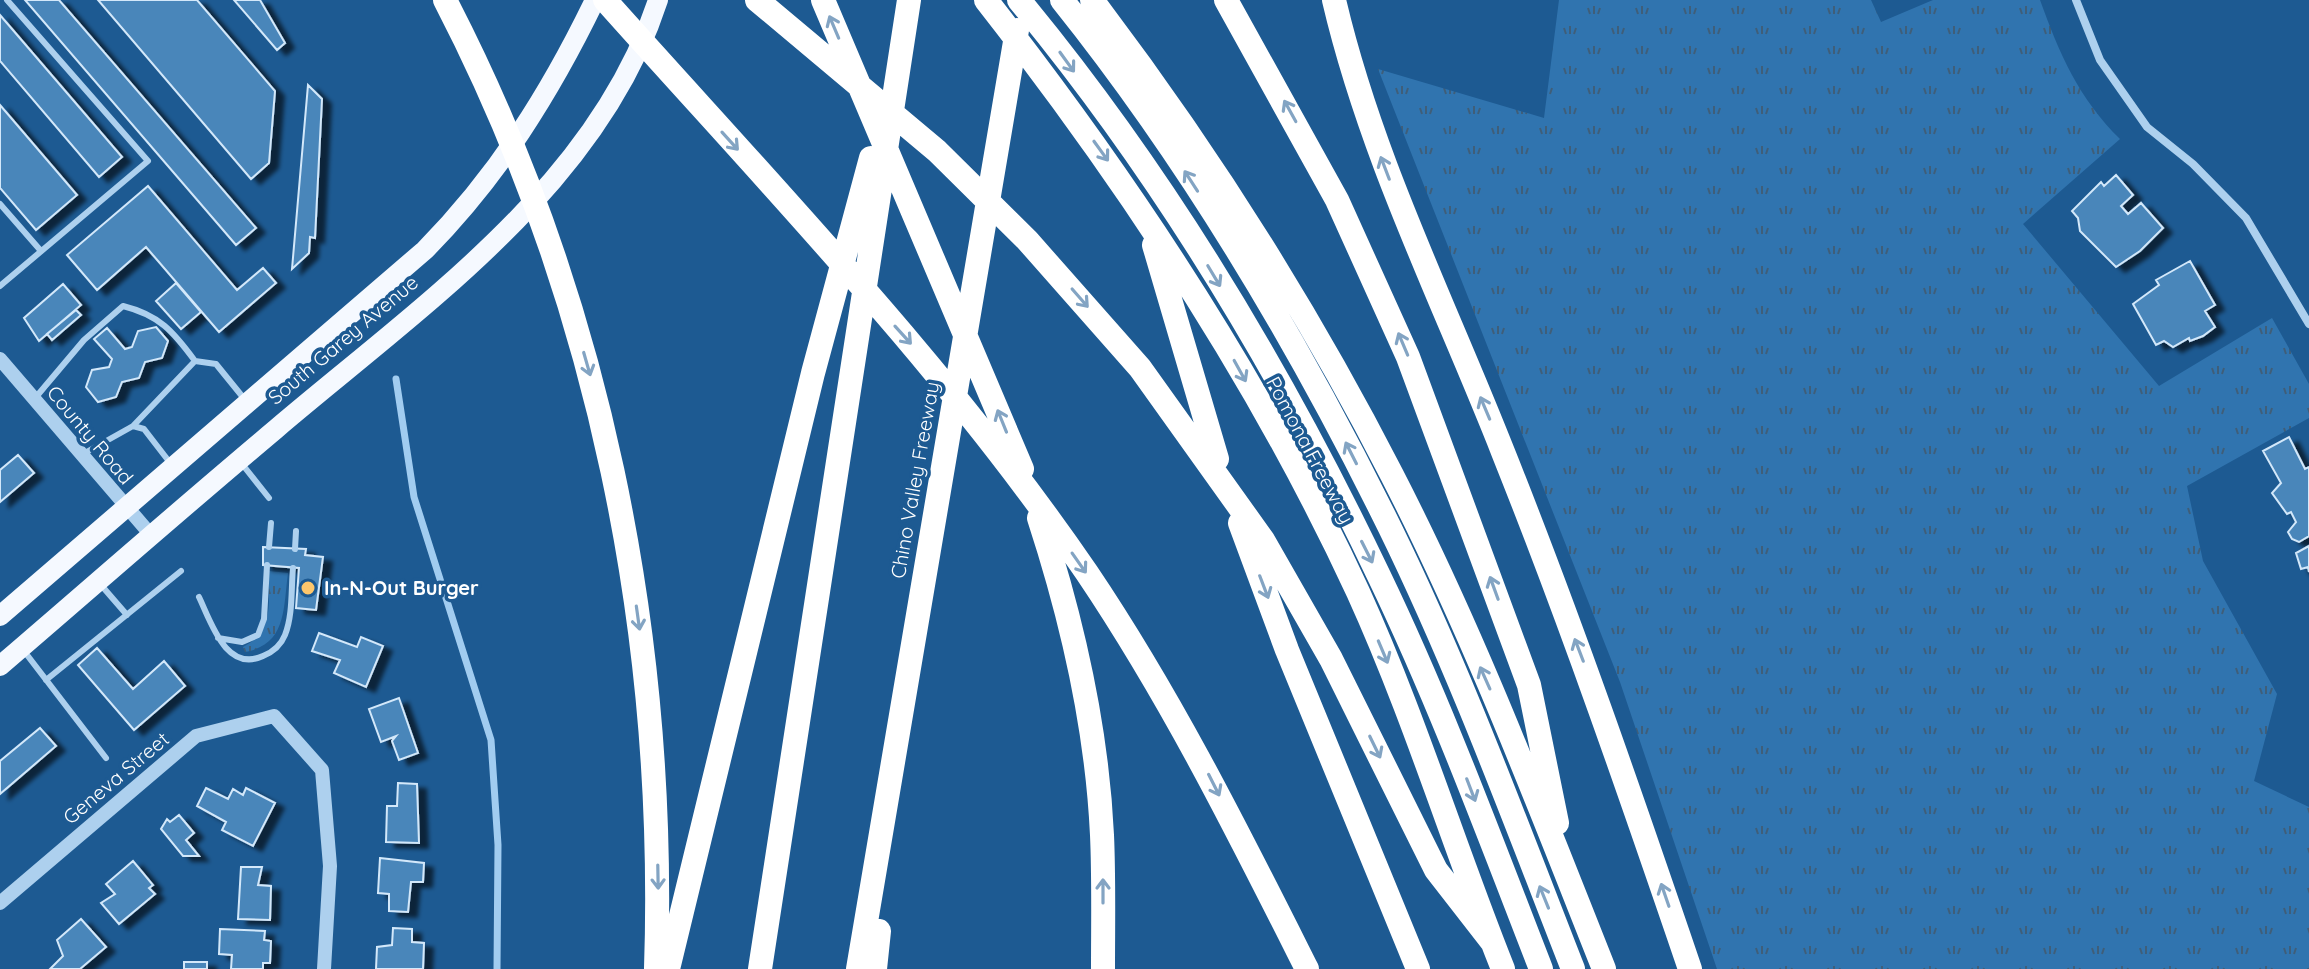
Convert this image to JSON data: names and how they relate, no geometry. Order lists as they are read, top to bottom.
{
  "streets": {
    "highway": ["Pomona Freeway", "Chino Valley Freeway"],
    "main road": ["South Garey Avenue"],
    "street": ["County Road", "Geneva Street"]
  },
  "crossings": [
    ["South Garey Avenue", "County Road"]
  ],
  "places": ["In-N-Out Burger"]
}
